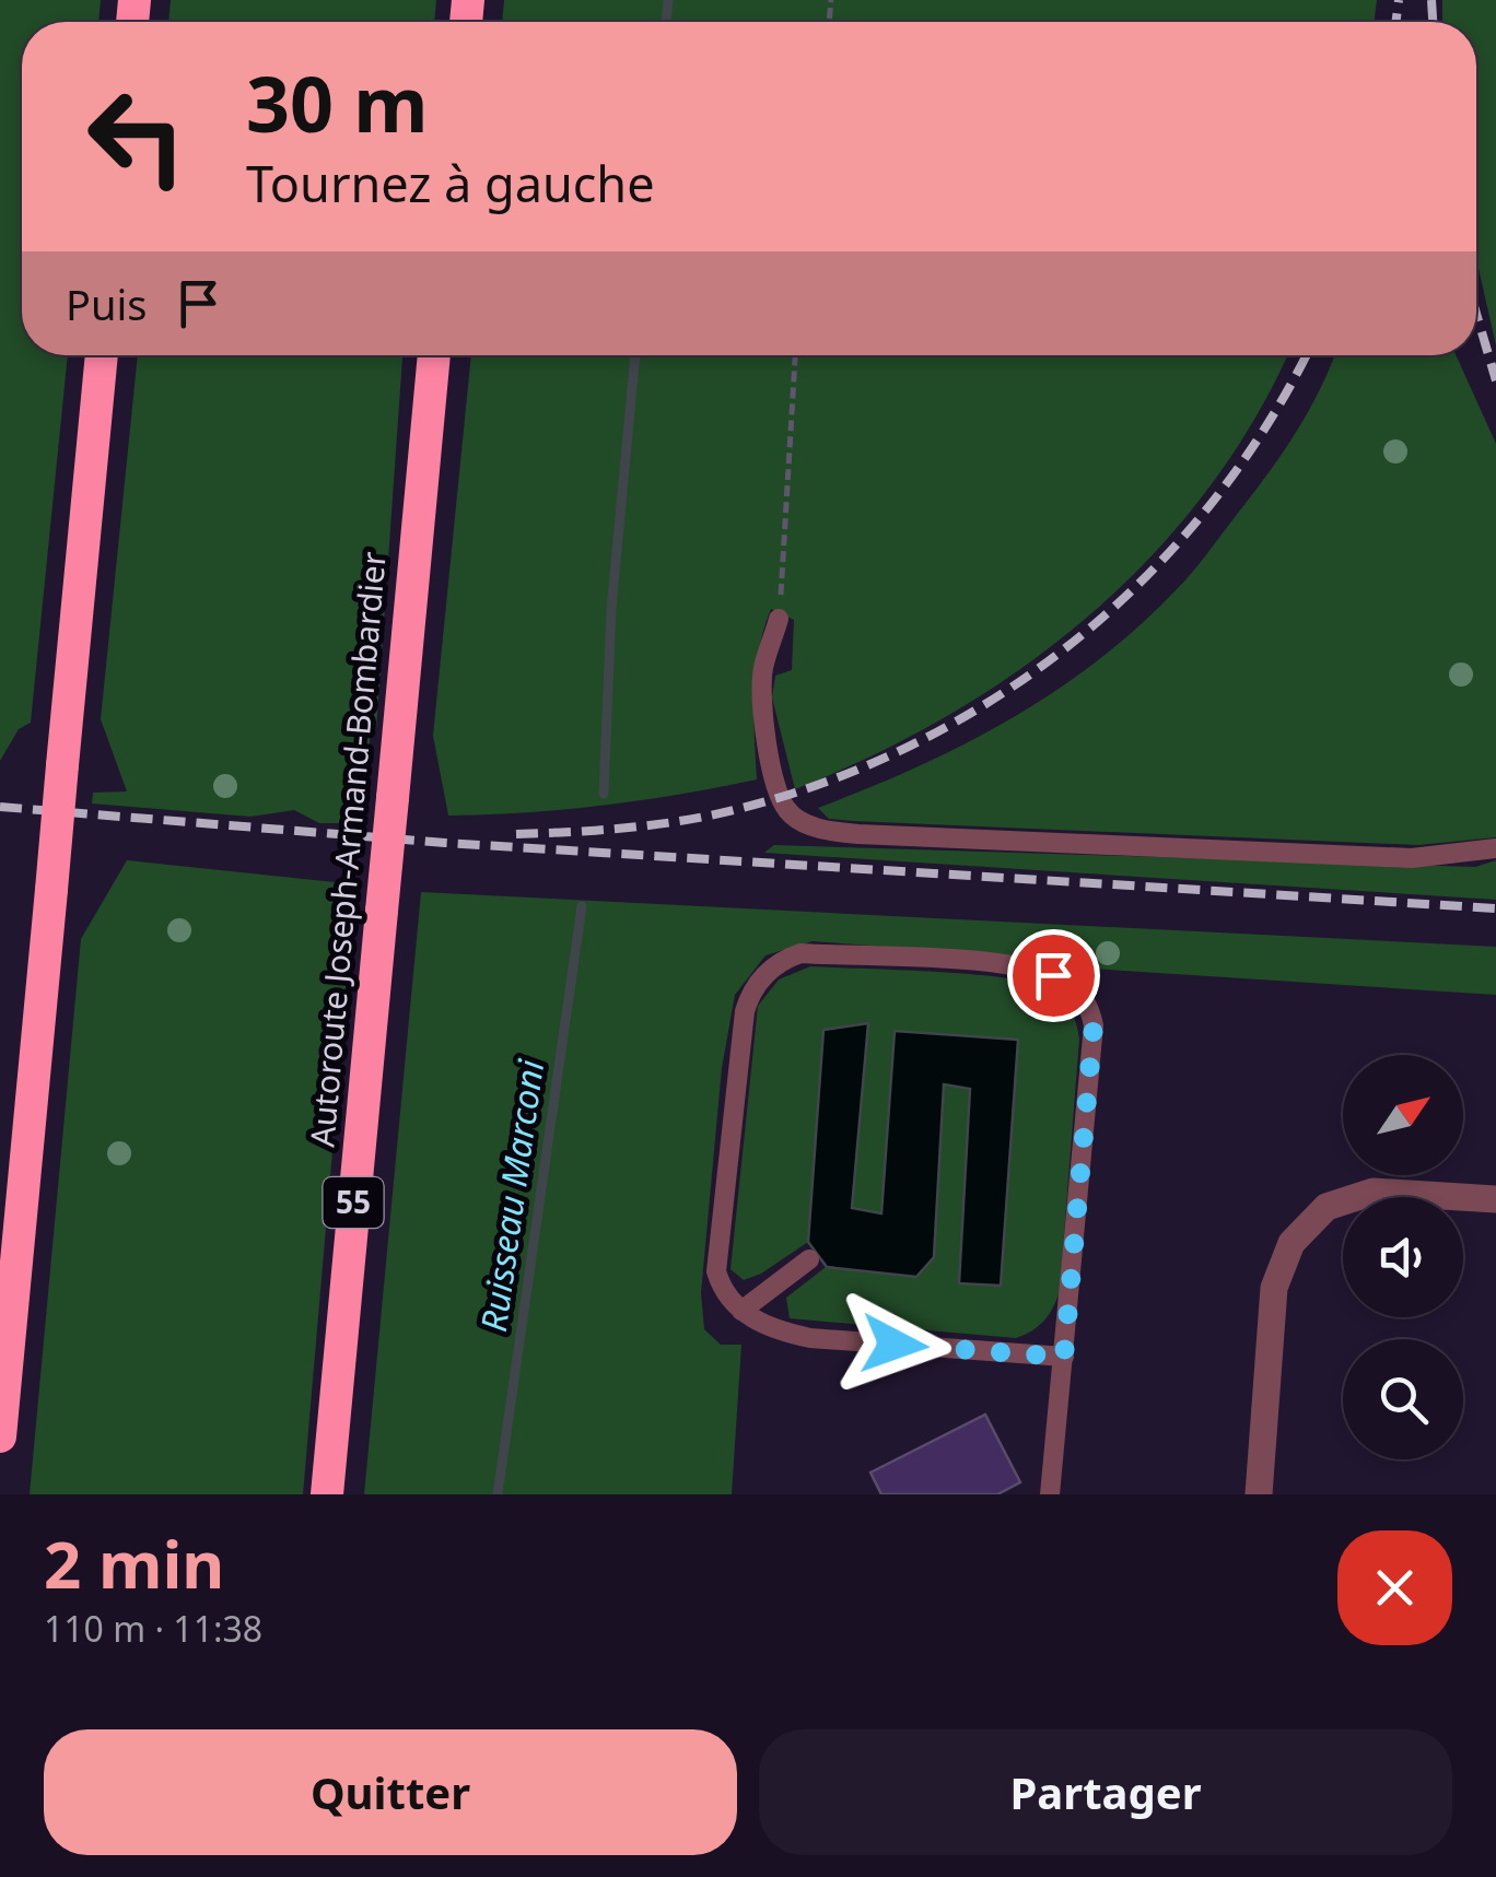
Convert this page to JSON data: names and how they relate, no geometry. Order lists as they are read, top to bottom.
{
  "streets": {
    "highway": ["Autoroute Joseph-Armand-Bombardier", "55"]
  },
  "water": ["Ruisseau Marconi"],
  "north": "top right",
  "page": {
    "turn": ["30 m", "Tournez à gauche"],
    "then": "Puis",
    "heading": ["2 min", "110 m · 11:38"],
    "buttons": ["Quitter", "Partager"]
  }
}
